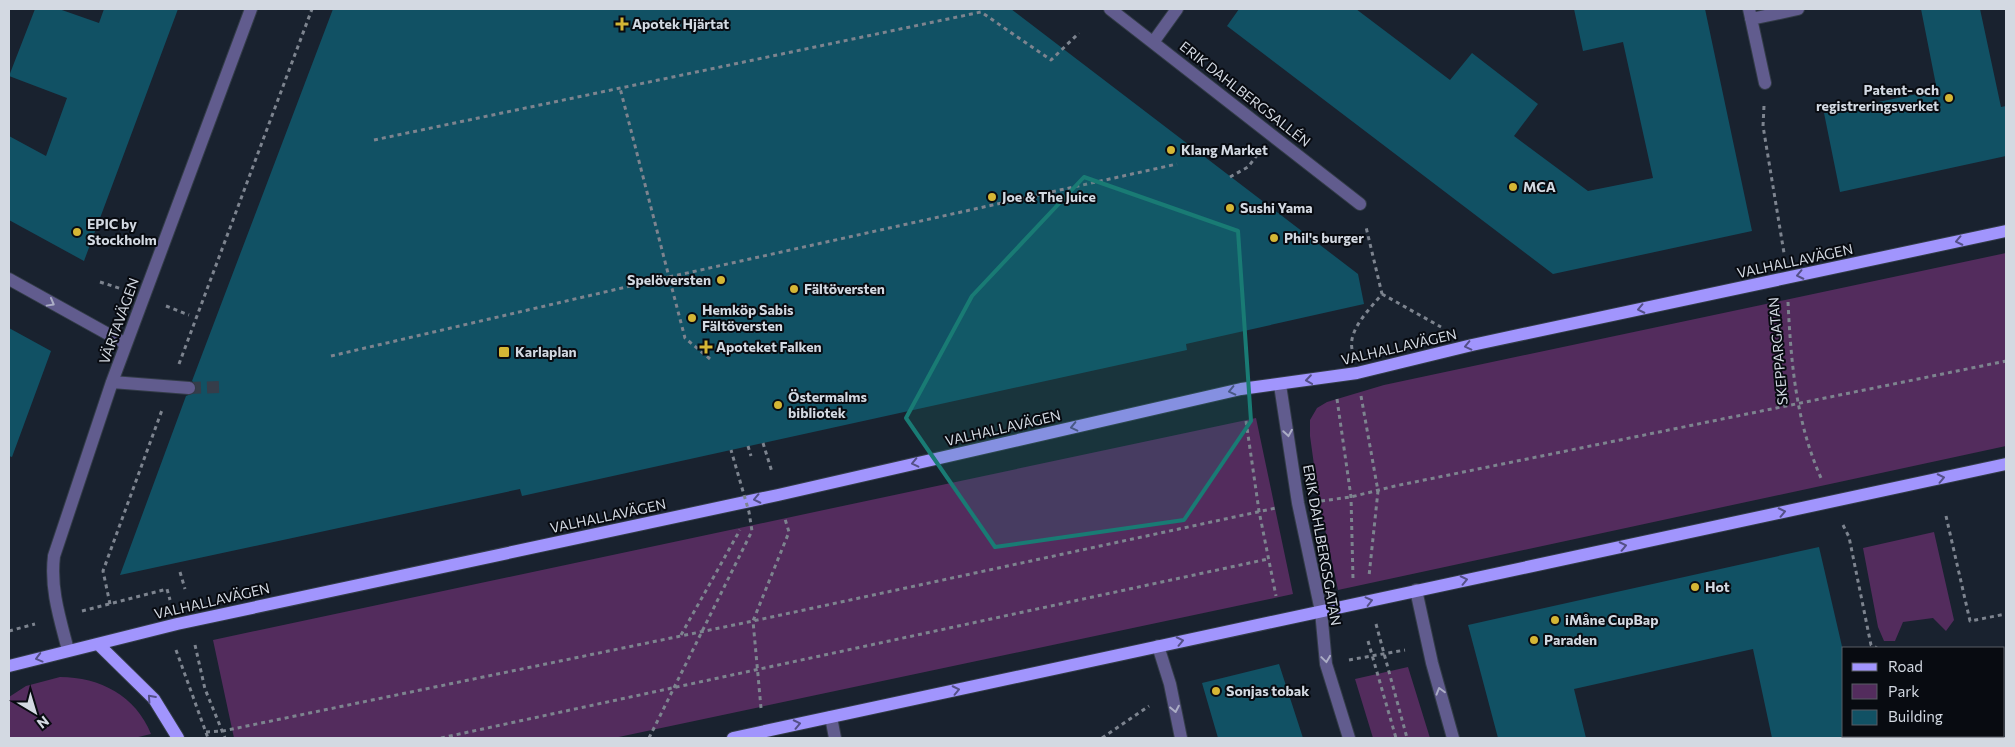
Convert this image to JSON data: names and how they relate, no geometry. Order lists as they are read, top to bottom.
{
  "streets": {
    "main road": ["VALHALLAVÄGEN"],
    "street": ["ERIK DAHLBERGSALLÉN", "VÄRTAVÄGEN", "ERIK DAHLBERGSGATAN"],
    "path": ["SKEPPARGATAN"]
  },
  "crossings": [
    ["VALHALLAVÄGEN", "VÄRTAVÄGEN"],
    ["VALHALLAVÄGEN", "SKEPPARGATAN"],
    ["VALHALLAVÄGEN", "ERIK DAHLBERGSGATAN"]
  ],
  "one_way": ["VALHALLAVÄGEN"],
  "places": {
    "health": ["Apotek Hjärtat", "Apoteket Falken"],
    "other": [
      "Patent- och registreringsverket",
      "Klang Market",
      "MCA",
      "Joe & The Juice",
      "Sushi Yama",
      "EPIC by Stockholm",
      "Phil's burger",
      "Spelöversten",
      "Fältöversten",
      "Hemköp Sabis Fältöversten",
      "Östermalms bibliotek",
      "Hot",
      "iMåne CupBap",
      "Paraden",
      "Sonjas tobak"
    ],
    "transit": ["Karlaplan"]
  },
  "legend": ["Road", "Park", "Building"],
  "north": "bottom right"
}
